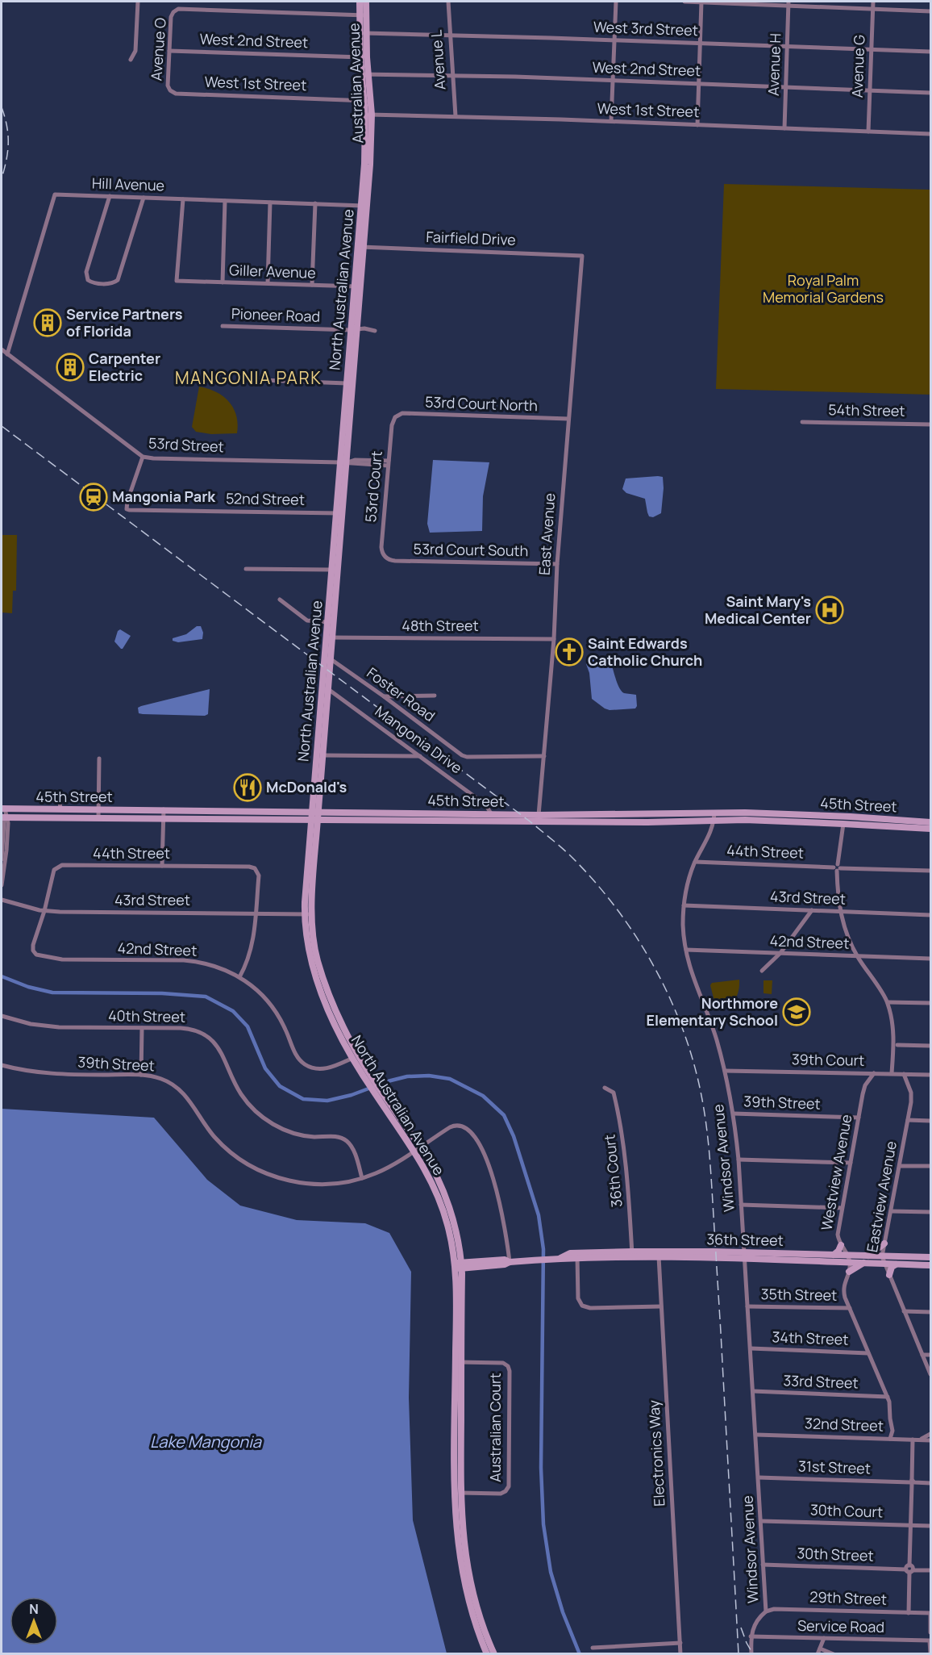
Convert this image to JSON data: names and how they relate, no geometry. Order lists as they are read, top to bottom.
{
  "streets": {
    "main road": [
      "Australian Avenue",
      "North Australian Avenue",
      "45th Street",
      "36th Street"
    ],
    "street": [
      "West 3rd Street",
      "West 2nd Street",
      "Avenue O",
      "Avenue L",
      "Avenue H",
      "Avenue G",
      "West 1st Street",
      "Hill Avenue",
      "Fairfield Drive",
      "Giller Avenue",
      "Pioneer Road",
      "53rd Court North",
      "54th Street",
      "53rd Street",
      "53rd Court",
      "52nd Street",
      "East Avenue",
      "53rd Court South",
      "48th Street",
      "Foster Road",
      "Mangonia Drive",
      "44th Street",
      "43rd Street",
      "42nd Street",
      "40th Street",
      "39th Court",
      "39th Street",
      "Windsor Avenue",
      "36th Court",
      "Westview Avenue",
      "Eastview Avenue",
      "35th Street",
      "34th Street",
      "33rd Street",
      "32nd Street",
      "Australian Court",
      "Electronics Way",
      "31st Street",
      "30th Court",
      "30th Street",
      "29th Street",
      "Service Road"
    ]
  },
  "crossings": [
    ["West 3rd Street", "Avenue L"],
    ["West 3rd Street", "Avenue H"],
    ["West 3rd Street", "Avenue G"],
    ["West 3rd Street", "Australian Avenue"],
    ["West 2nd Street", "Avenue O"],
    ["West 2nd Street", "Avenue L"],
    ["West 2nd Street", "Avenue H"],
    ["West 2nd Street", "Avenue G"],
    ["West 2nd Street", "Australian Avenue"],
    ["Avenue O", "Australian Avenue"],
    ["Avenue O", "West 1st Street"],
    ["Avenue L", "West 1st Street"],
    ["Avenue H", "West 1st Street"],
    ["Avenue G", "West 1st Street"],
    ["Australian Avenue", "West 1st Street"],
    ["Australian Avenue", "North Australian Avenue"],
    ["Hill Avenue", "Giller Avenue"],
    ["Hill Avenue", "North Australian Avenue"],
    ["Hill Avenue", "53rd Street"],
    ["Fairfield Drive", "North Australian Avenue"],
    ["Fairfield Drive", "East Avenue"],
    ["Giller Avenue", "North Australian Avenue"],
    ["North Australian Avenue", "Pioneer Road"],
    ["North Australian Avenue", "53rd Street"],
    ["North Australian Avenue", "52nd Street"],
    ["North Australian Avenue", "48th Street"],
    ["North Australian Avenue", "Foster Road"],
    ["North Australian Avenue", "Mangonia Drive"],
    ["North Australian Avenue", "45th Street"],
    ["North Australian Avenue", "43rd Street"],
    ["North Australian Avenue", "42nd Street"],
    ["North Australian Avenue", "39th Street"],
    ["North Australian Avenue", "36th Street"],
    ["North Australian Avenue", "Australian Court"],
    ["53rd Court North", "53rd Court"],
    ["53rd Court North", "East Avenue"],
    ["53rd Street", "53rd Court"],
    ["53rd Street", "52nd Street"],
    ["53rd Court", "53rd Court South"],
    ["East Avenue", "53rd Court South"],
    ["East Avenue", "48th Street"],
    ["East Avenue", "Foster Road"],
    ["East Avenue", "45th Street"],
    ["Mangonia Drive", "45th Street"],
    ["45th Street", "Windsor Avenue"],
    ["44th Street", "43rd Street"],
    ["44th Street", "42nd Street"],
    ["44th Street", "Windsor Avenue"],
    ["43rd Street", "42nd Street"],
    ["43rd Street", "Windsor Avenue"],
    ["42nd Street", "Windsor Avenue"],
    ["40th Street", "39th Street"],
    ["39th Court", "Windsor Avenue"],
    ["39th Court", "Westview Avenue"],
    ["39th Court", "Eastview Avenue"],
    ["39th Street", "Windsor Avenue"],
    ["39th Street", "Westview Avenue"],
    ["Windsor Avenue", "36th Street"],
    ["Windsor Avenue", "35th Street"],
    ["Windsor Avenue", "34th Street"],
    ["Windsor Avenue", "33rd Street"],
    ["Windsor Avenue", "32nd Street"],
    ["Windsor Avenue", "31st Street"],
    ["Windsor Avenue", "30th Court"],
    ["Windsor Avenue", "30th Street"],
    ["Windsor Avenue", "29th Street"],
    ["Windsor Avenue", "Service Road"],
    ["36th Court", "36th Street"],
    ["Westview Avenue", "36th Street"],
    ["Eastview Avenue", "36th Street"],
    ["36th Street", "Electronics Way"]
  ],
  "districts": ["MANGONIA PARK"],
  "water": ["Lake Mangonia"],
  "parks": ["Royal Palm Memorial Gardens"],
  "places": {
    "building": ["Service Partners of Florida", "Carpenter Electric"],
    "station": ["Mangonia Park"],
    "hospital": ["Saint Mary's Medical Center"],
    "church": ["Saint Edwards Catholic Church"],
    "restaurant": ["McDonald's"],
    "school or university": ["Northmore Elementary School"]
  },
  "north": "top"
}
